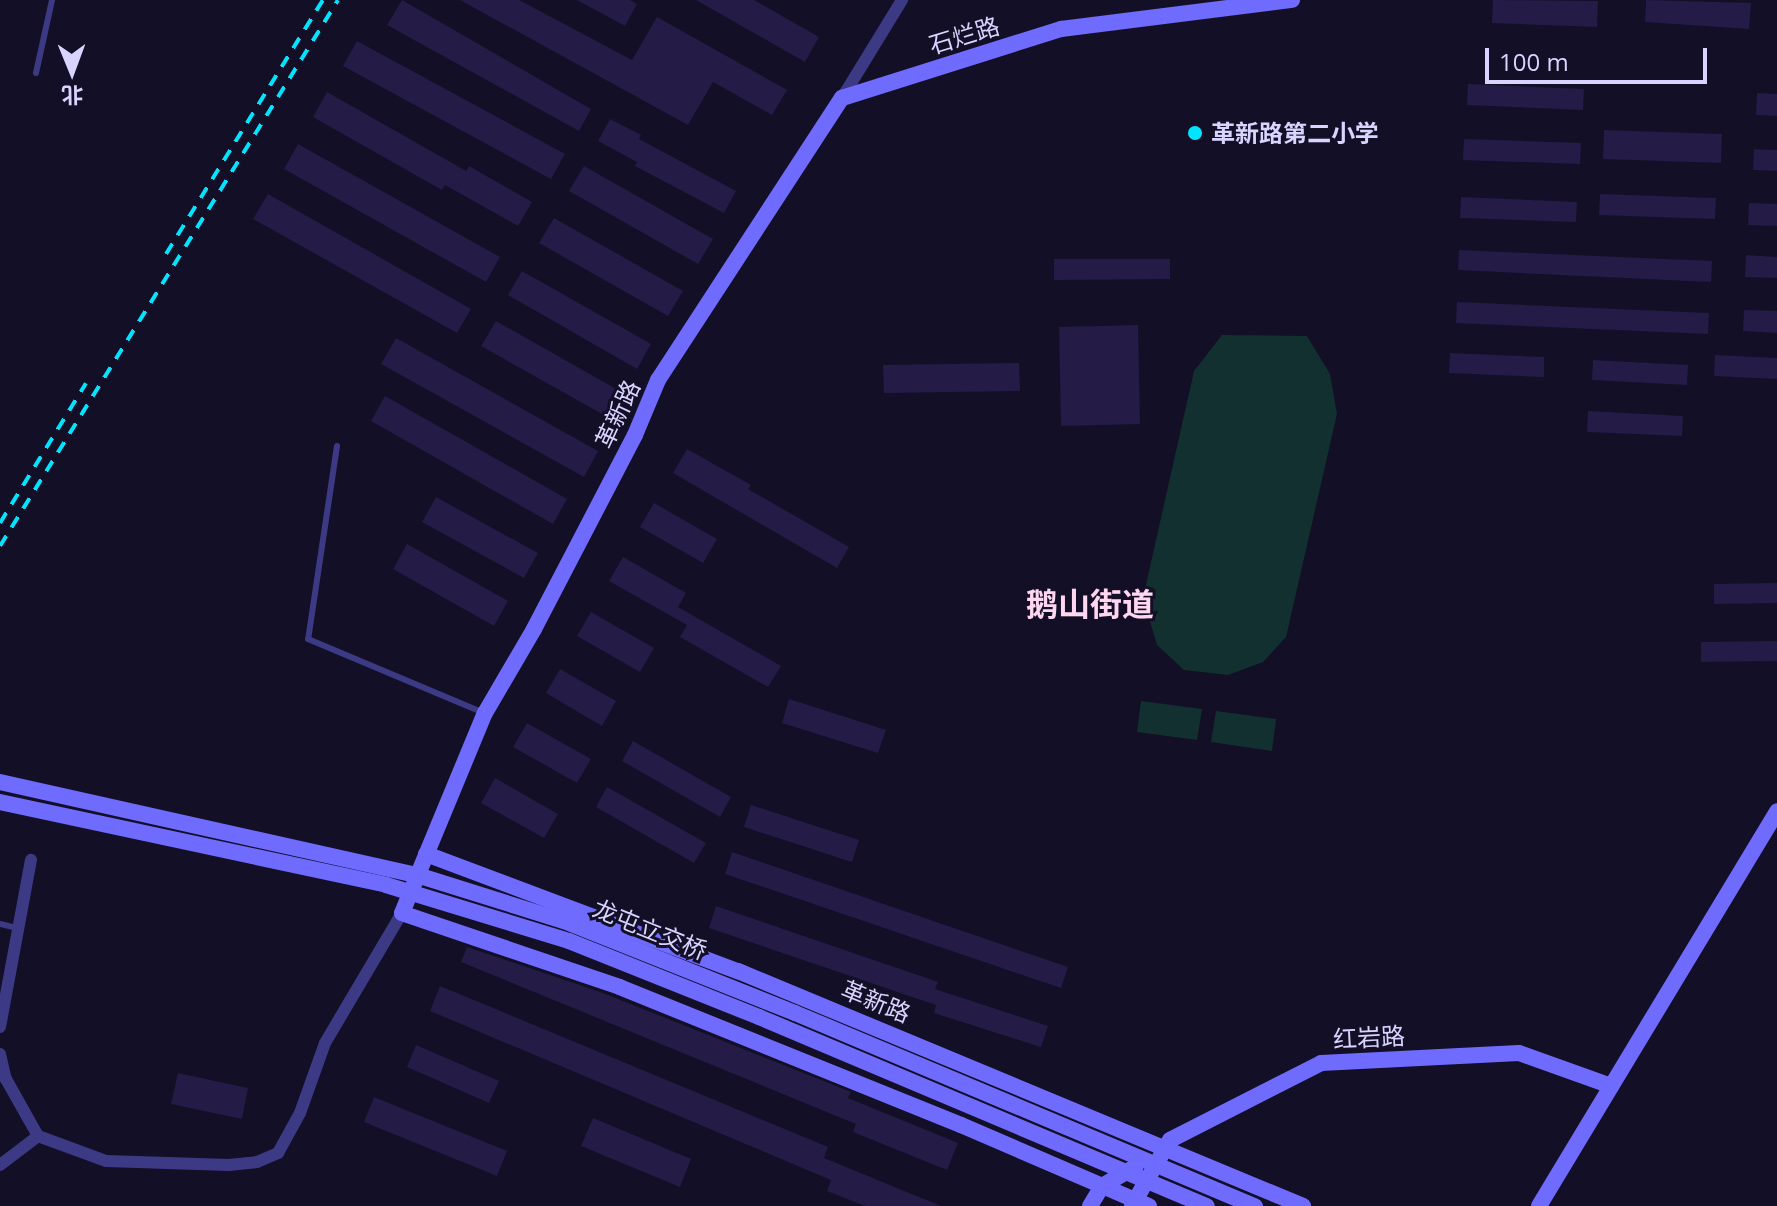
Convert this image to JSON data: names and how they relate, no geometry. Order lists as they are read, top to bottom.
{
  "streets": {
    "street": [
      "石烂路",
      "革新路",
      "龙屯立交桥",
      "红岩路"
    ]
  },
  "crossings": [
    ["石烂路", "革新路"],
    ["革新路", "红岩路"]
  ],
  "districts": ["鹅山街道"],
  "places": ["革新路第二小学"],
  "scale_bar": "100 m",
  "north": "bottom"
}
